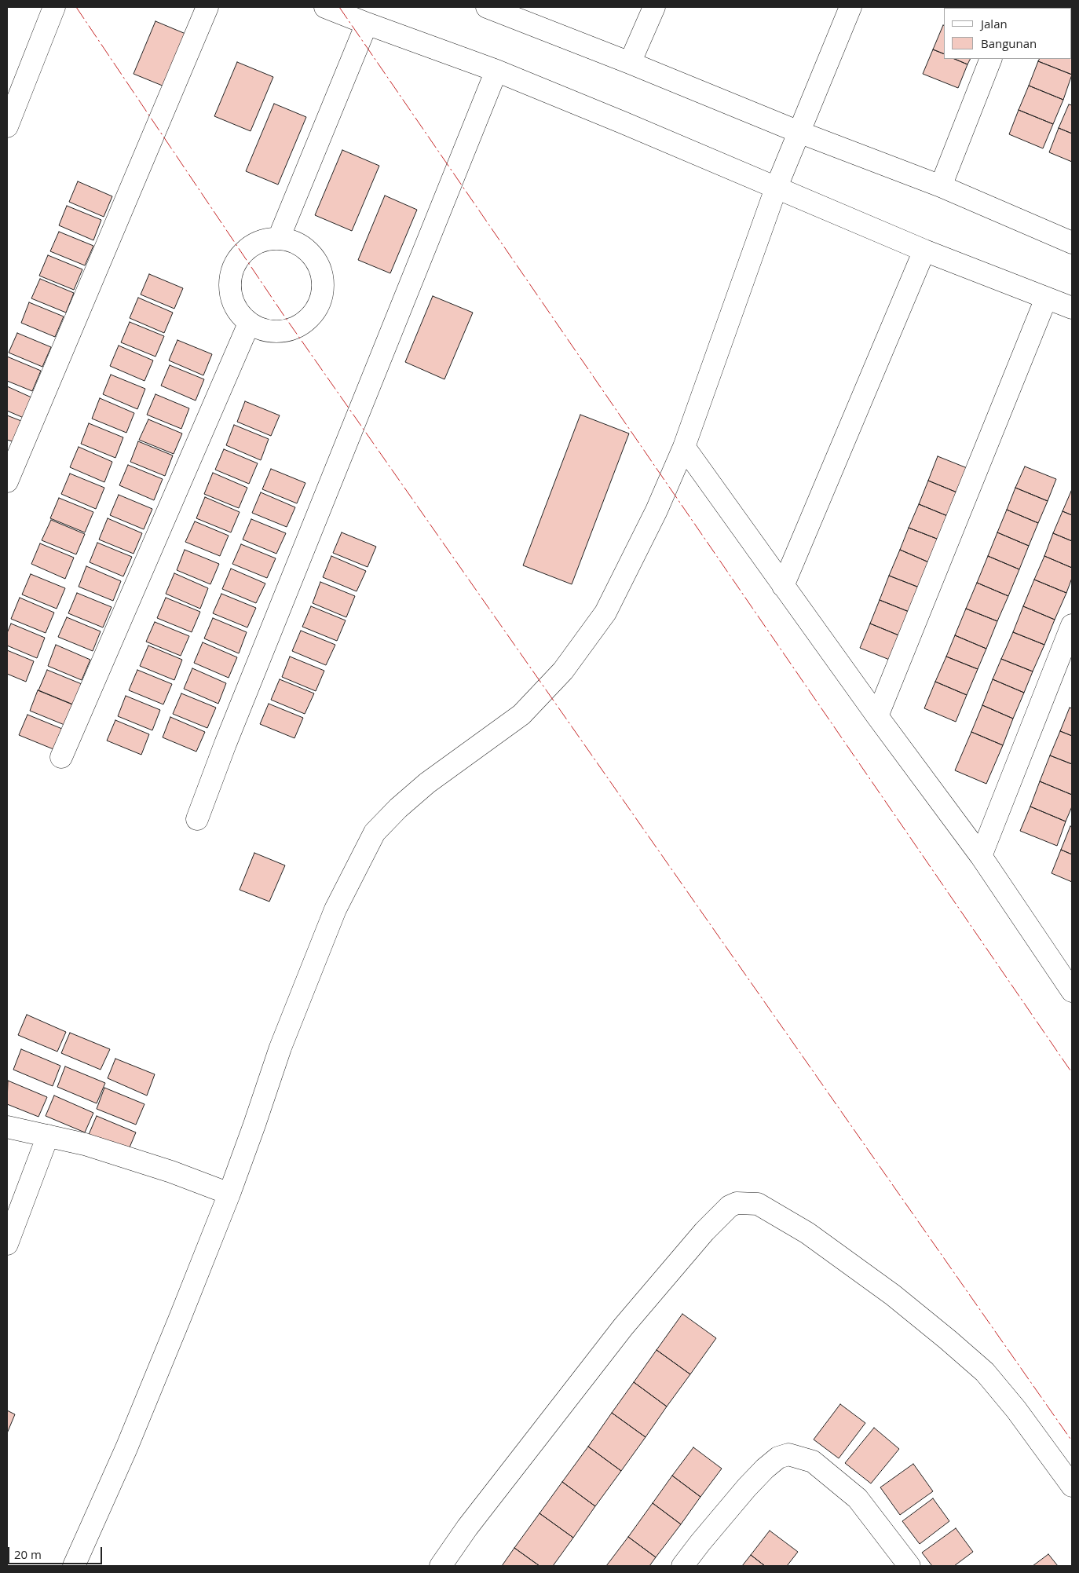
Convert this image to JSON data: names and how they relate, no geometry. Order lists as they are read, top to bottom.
{
  "legend": ["Jalan", "Bangunan"],
  "scale_bar": "20 m"
}
